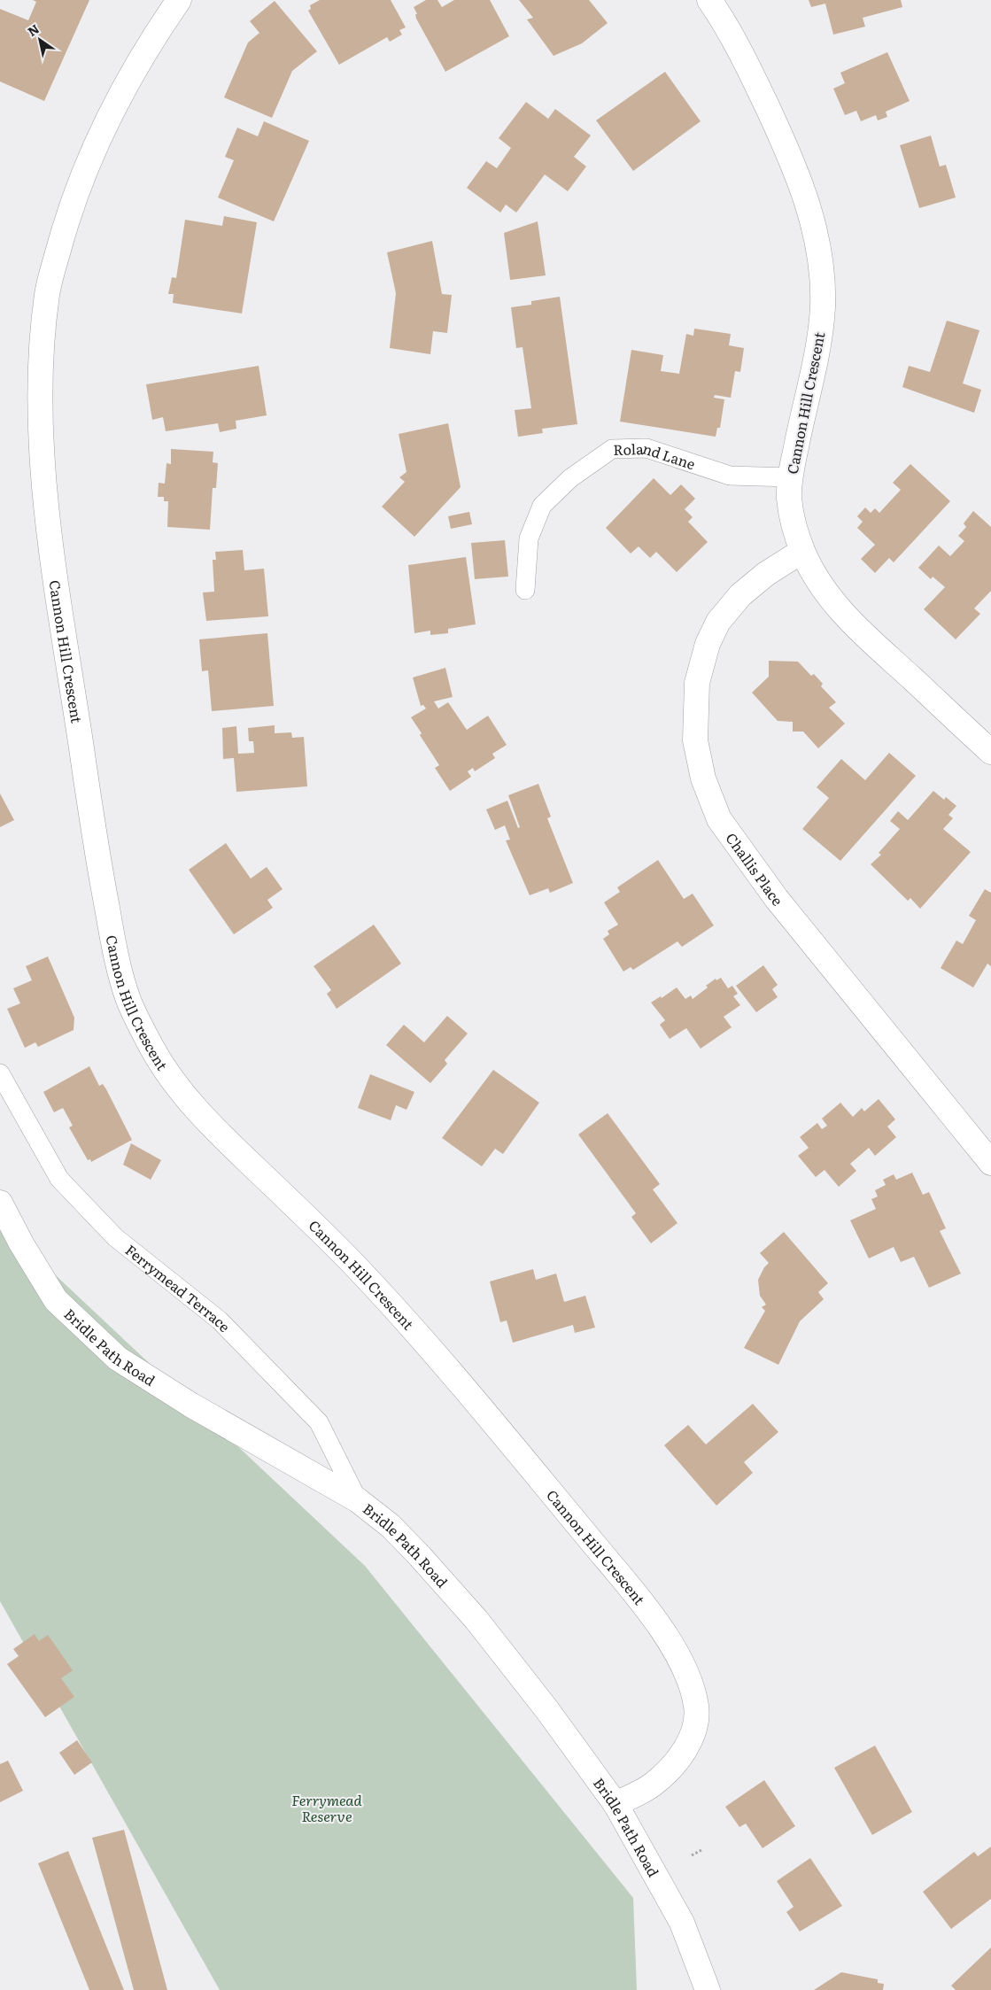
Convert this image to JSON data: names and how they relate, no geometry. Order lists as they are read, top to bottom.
{
  "streets": {
    "street": ["Cannon Hill Crescent", "Challis Place", "Bridle Path Road"],
    "lane": ["Roland Lane", "Ferrymead Terrace"]
  },
  "crossings": [
    ["Cannon Hill Crescent", "Roland Lane"],
    ["Cannon Hill Crescent", "Challis Place"],
    ["Cannon Hill Crescent", "Bridle Path Road"],
    ["Ferrymead Terrace", "Bridle Path Road"]
  ],
  "parks": ["Ferrymead Reserve"],
  "north": "top left"
}
